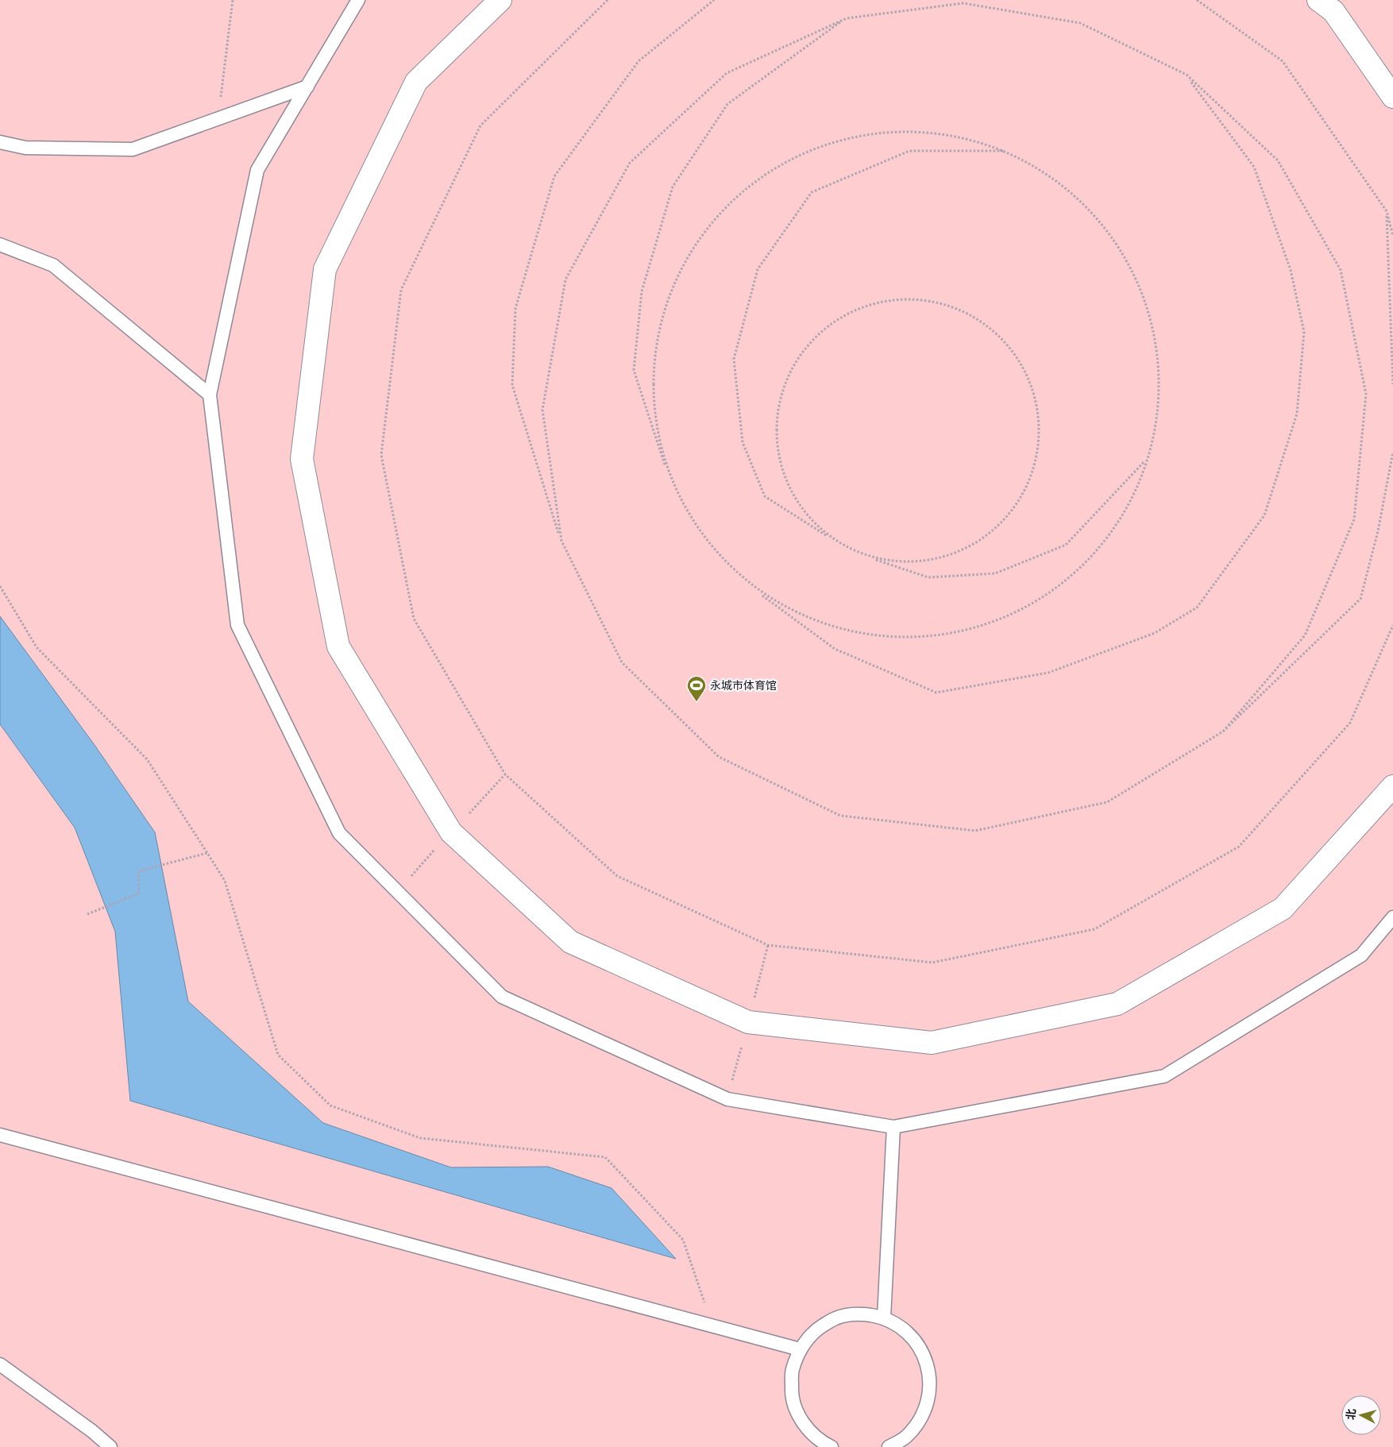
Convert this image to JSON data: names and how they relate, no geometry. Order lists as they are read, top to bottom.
{
  "places": {
    "sports": ["永城市体育馆"]
  },
  "north": "left"
}
